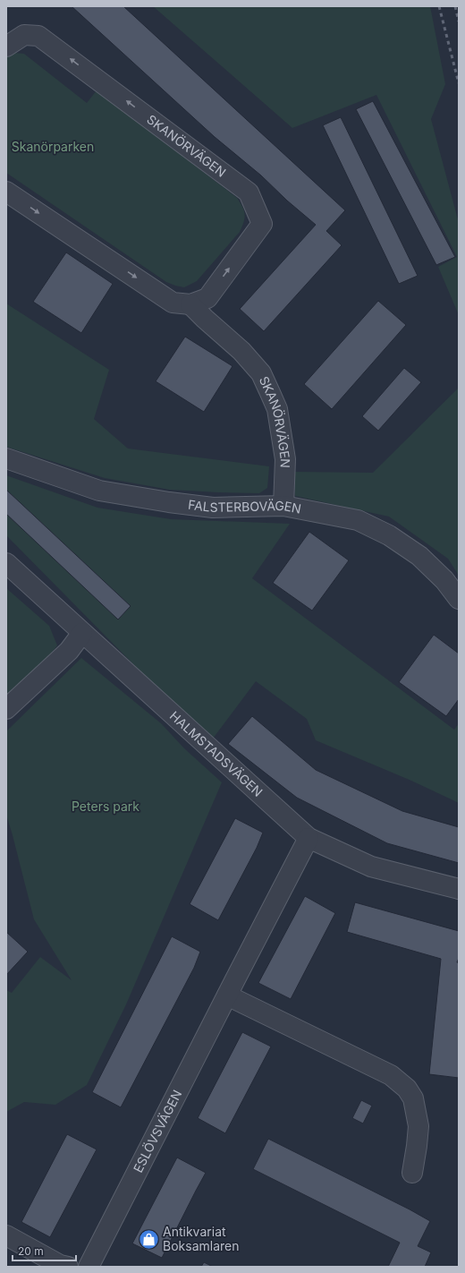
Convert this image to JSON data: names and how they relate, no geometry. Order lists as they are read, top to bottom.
{
  "streets": {
    "street": [
      "SKANÖRVÄGEN",
      "FALSTERBOVÄGEN",
      "HALMSTADSVÄGEN",
      "ESLÖVSVÄGEN"
    ]
  },
  "crossings": [
    ["SKANÖRVÄGEN", "FALSTERBOVÄGEN"],
    ["HALMSTADSVÄGEN", "ESLÖVSVÄGEN"]
  ],
  "parks": ["Skanörparken", "Peters park"],
  "places": {
    "shop": ["Antikvariat Boksamlaren"]
  },
  "scale_bar": "20 m"
}
